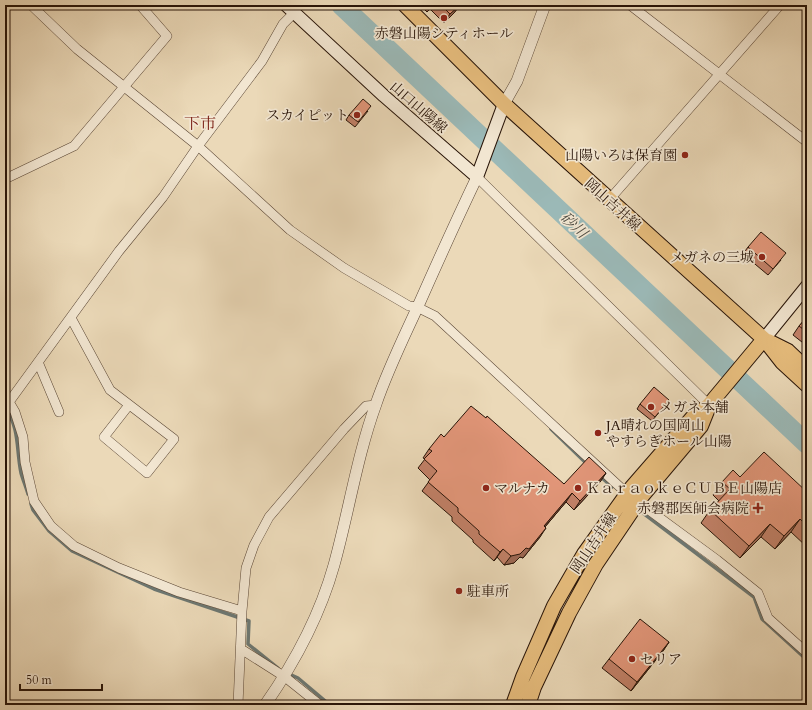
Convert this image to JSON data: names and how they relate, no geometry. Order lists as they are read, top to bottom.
{
  "streets": {
    "main road": ["山口山陽線", "岡山吉井線"]
  },
  "districts": ["下市"],
  "water": ["砂川"],
  "places": {
    "other": [
      "赤磐山陽シティホール",
      "スカイピット",
      "山陽いろは保育園",
      "メガネの三城",
      "メガネ本舗",
      "JA晴れの国岡山 やすらぎホール山陽",
      "マルナカ",
      "ＫａｒａｏｋｅＣＵＢＥ山陽店",
      "駐車所",
      "セリア"
    ],
    "health": ["赤磐郡医師会病院"]
  },
  "scale_bar": "50 m"
}
